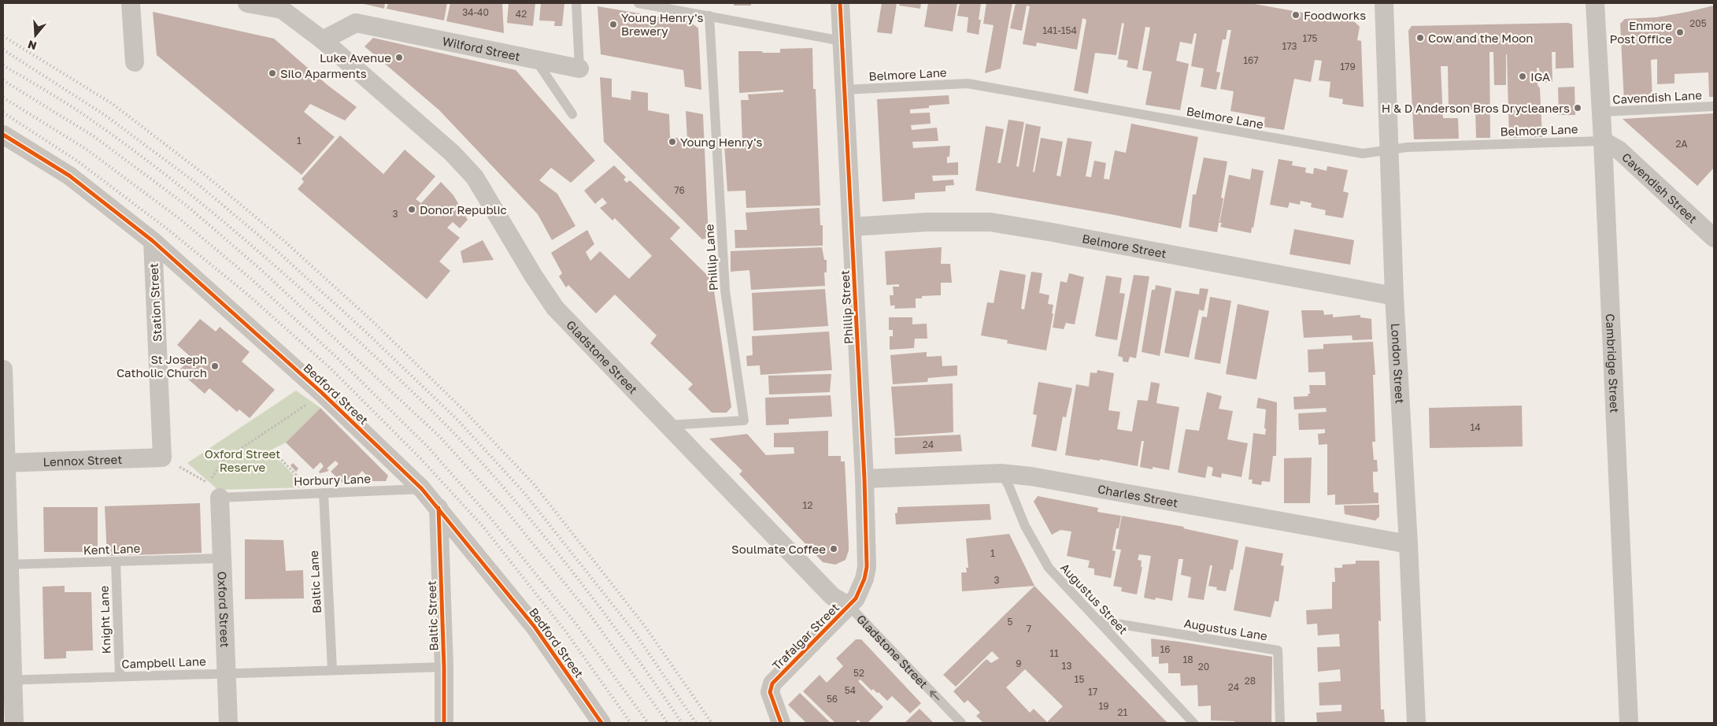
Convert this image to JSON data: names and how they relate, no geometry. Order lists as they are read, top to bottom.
{
  "streets": {
    "street": [
      "Wilford Street",
      "Cavendish Street",
      "Belmore Street",
      "Station Street",
      "Phillip Street",
      "Gladstone Street",
      "London Street",
      "Cambridge Street",
      "Bedford Street",
      "Lennox Street",
      "Charles Street",
      "Oxford Street",
      "Baltic Street",
      "Trafalgar Street"
    ],
    "lane": [
      "Belmore Lane",
      "Cavendish Lane",
      "Phillip Lane",
      "Horbury Lane",
      "Kent Lane",
      "Baltic Lane",
      "Augustus Street",
      "Knight Lane",
      "Augustus Lane",
      "Campbell Lane"
    ]
  },
  "crossings": [
    ["Wilford Street", "Gladstone Street"],
    ["Belmore Lane", "Cavendish Street"],
    ["Belmore Lane", "Phillip Street"],
    ["Belmore Lane", "London Street"],
    ["Belmore Lane", "Cambridge Street"],
    ["Cavendish Lane", "Cambridge Street"],
    ["Cavendish Street", "Cambridge Street"],
    ["Belmore Street", "Phillip Street"],
    ["Belmore Street", "London Street"],
    ["Phillip Lane", "Gladstone Street"],
    ["Station Street", "Bedford Street"],
    ["Station Street", "Lennox Street"],
    ["Phillip Street", "Gladstone Street"],
    ["Phillip Street", "Charles Street"],
    ["Phillip Street", "Trafalgar Street"],
    ["Gladstone Street", "Trafalgar Street"],
    ["London Street", "Charles Street"],
    ["Bedford Street", "Horbury Lane"],
    ["Bedford Street", "Baltic Street"],
    ["Horbury Lane", "Baltic Lane"],
    ["Horbury Lane", "Oxford Street"],
    ["Charles Street", "Augustus Street"],
    ["Kent Lane", "Oxford Street"],
    ["Kent Lane", "Knight Lane"],
    ["Baltic Lane", "Campbell Lane"],
    ["Augustus Street", "Augustus Lane"],
    ["Oxford Street", "Campbell Lane"],
    ["Baltic Street", "Campbell Lane"],
    ["Knight Lane", "Campbell Lane"]
  ],
  "parks": ["Oxford Street Reserve"],
  "places": [
    "Foodworks",
    "Young Henry's Brewery",
    "Enmore Post Office",
    "Cow and the Moon",
    "Luke Avenue",
    "Silo Aparments",
    "IGA",
    "H & D Anderson Bros Drycleaners",
    "Young Henry's",
    "Donor Republic",
    "St Joseph Catholic Church",
    "Soulmate Coffee"
  ],
  "house_numbers": [
    "34-40",
    "42",
    "205",
    "141-154",
    "175",
    "173",
    "167",
    "179",
    "1",
    "2A",
    "76",
    "3",
    "14",
    "24",
    "12",
    "1",
    "3",
    "5",
    "7",
    "16",
    "11",
    "18",
    "9",
    "13",
    "20",
    "52",
    "15",
    "28",
    "24",
    "54",
    "17",
    "56",
    "19",
    "21"
  ],
  "north": "bottom"
}
